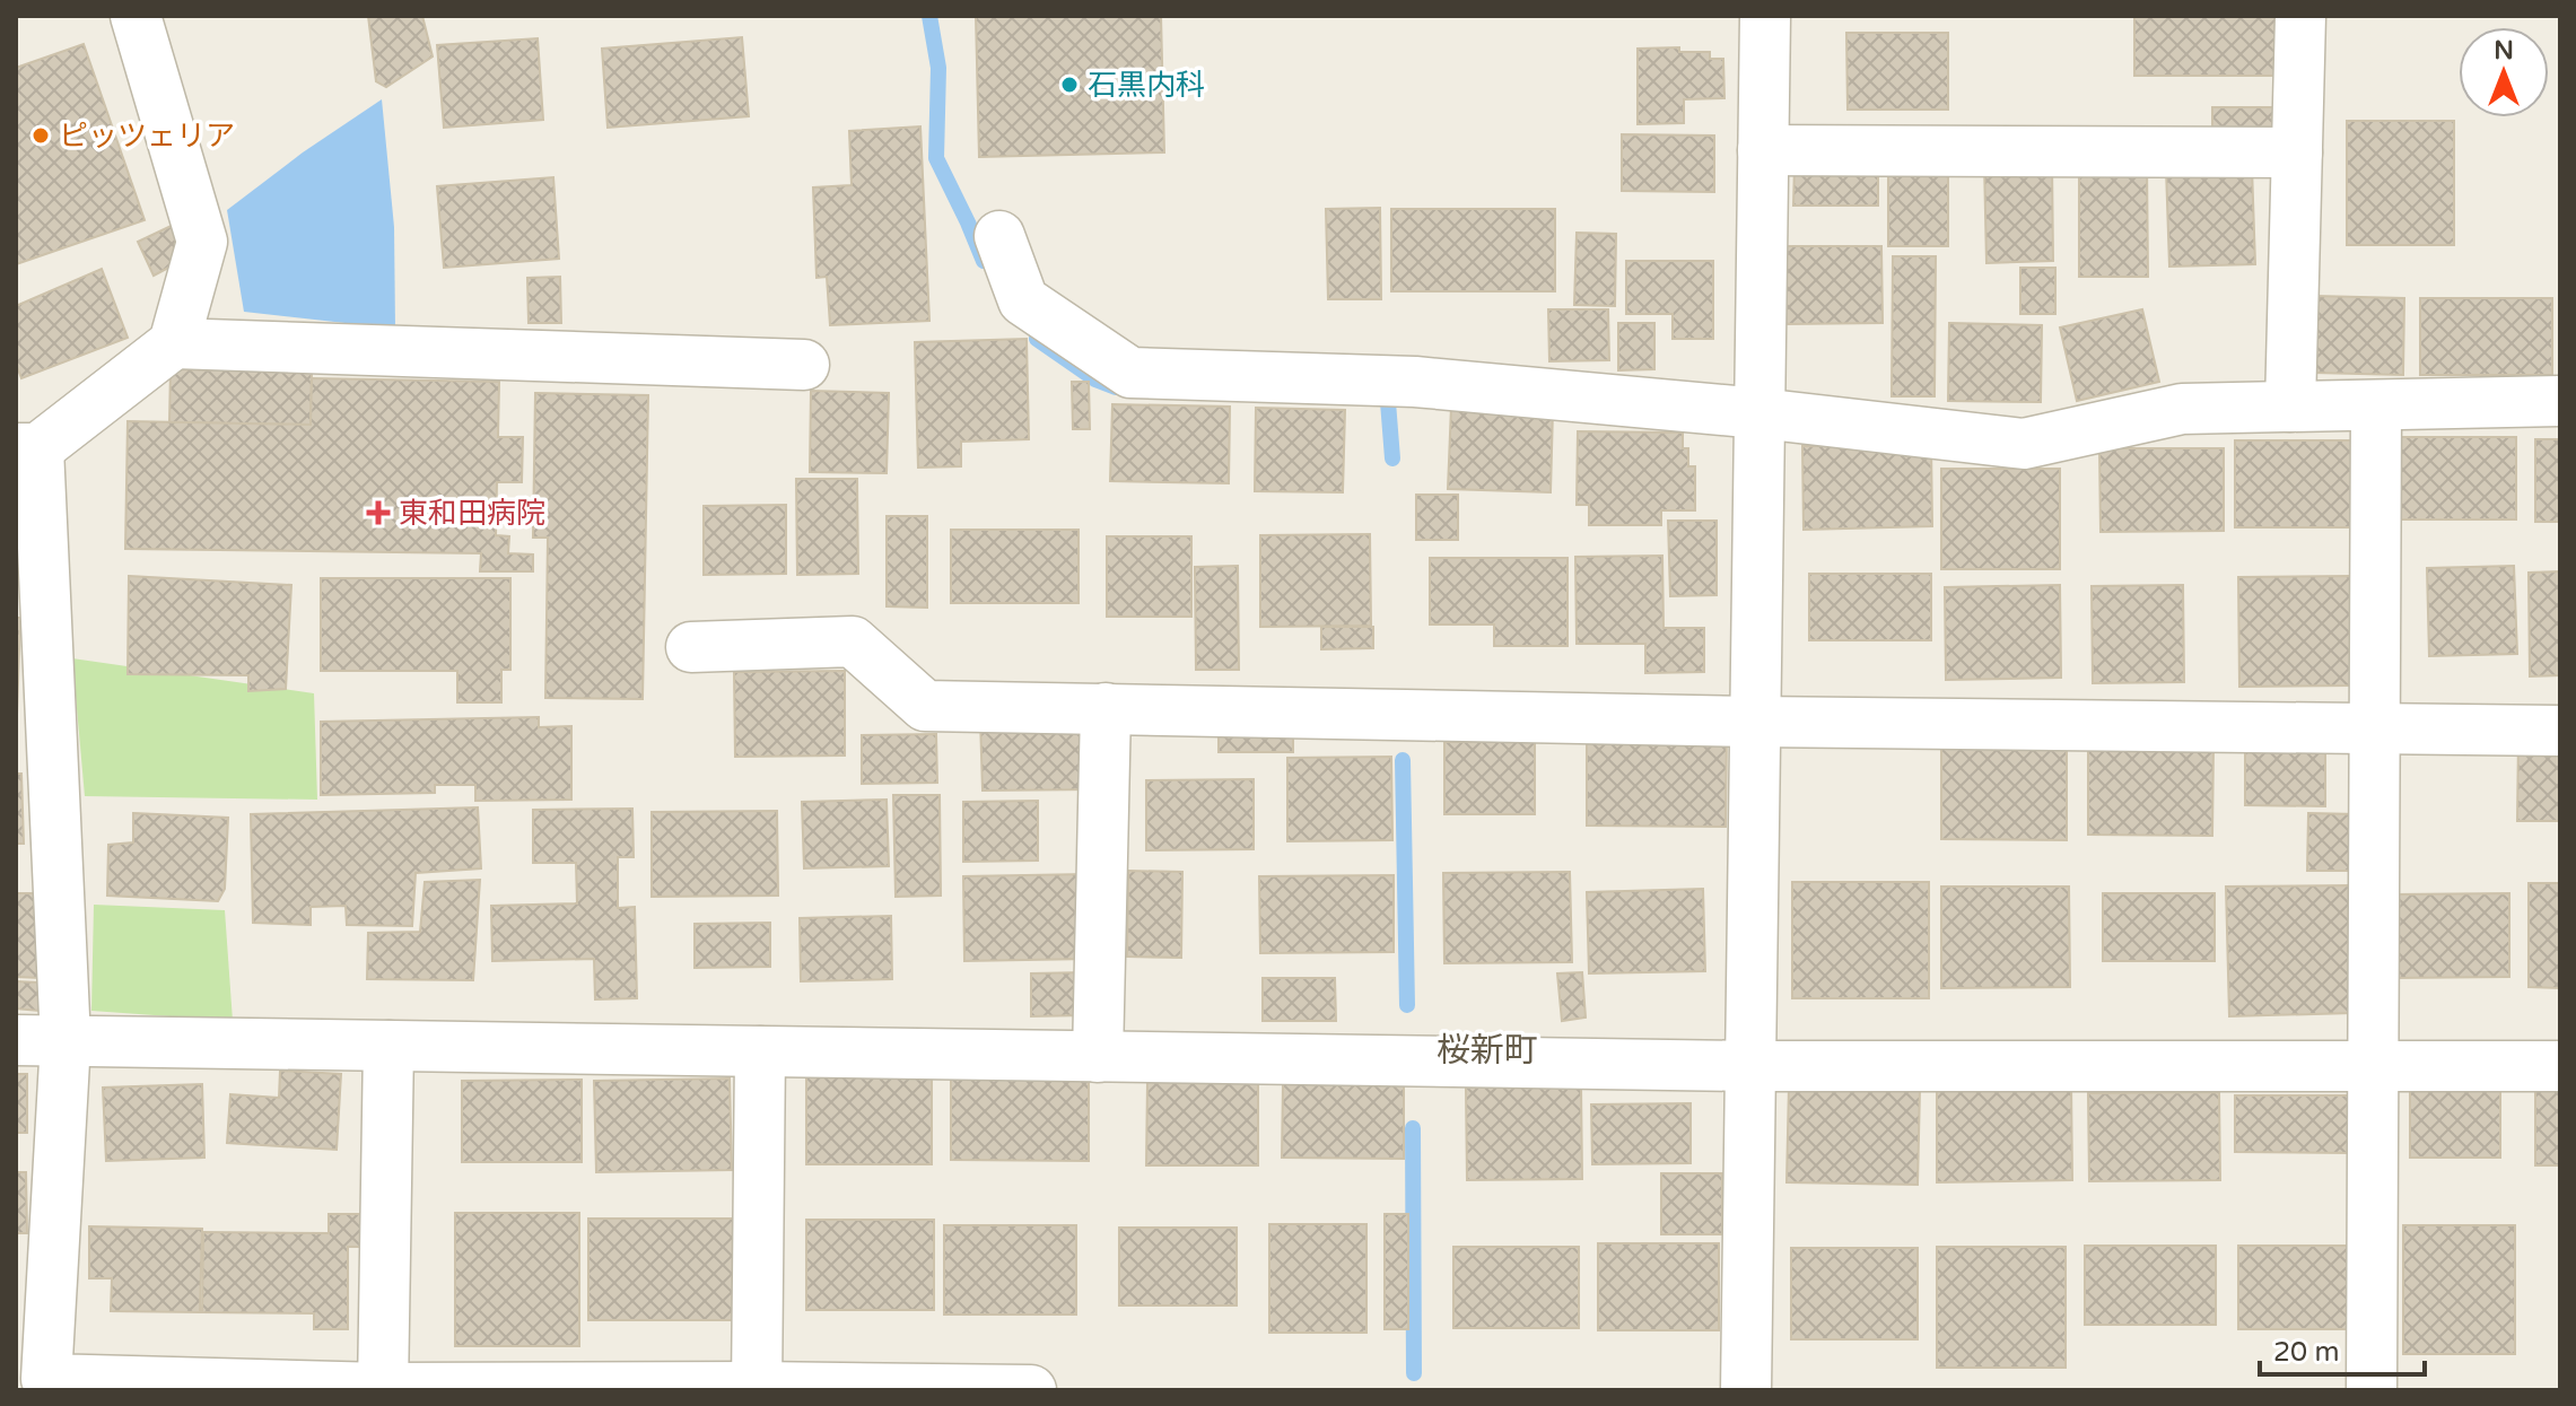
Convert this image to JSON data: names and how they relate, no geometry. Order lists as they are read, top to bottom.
{
  "districts": ["桜新町"],
  "places": {
    "other": ["石黒内科", "ピッツェリア"],
    "health": ["東和田病院"]
  },
  "scale_bar": "20 m",
  "north": "top"
}
